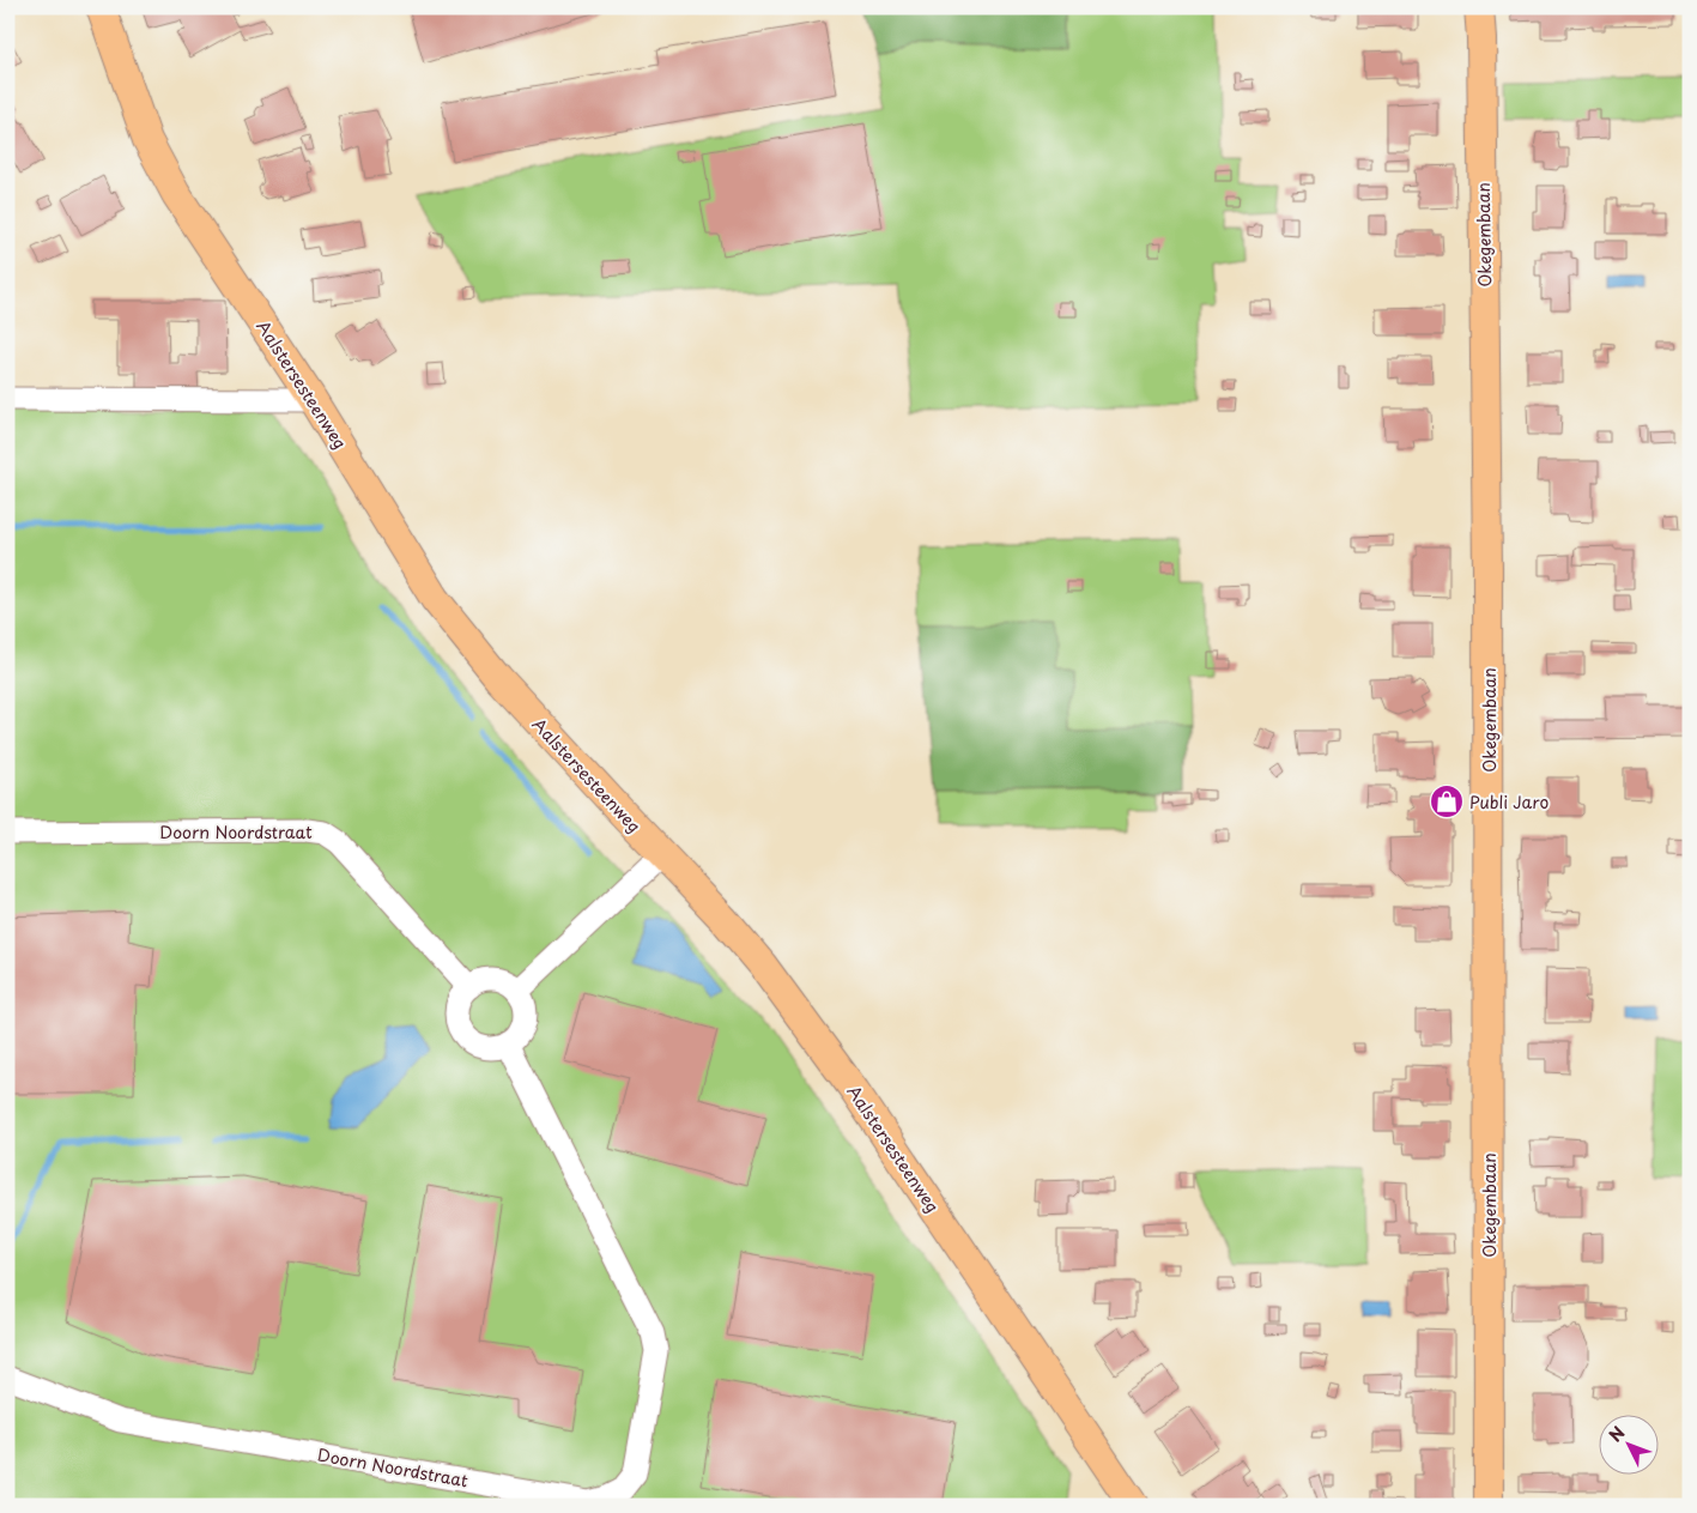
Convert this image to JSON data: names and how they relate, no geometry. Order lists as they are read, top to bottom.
{
  "streets": {
    "main road": ["Okegembaan", "Aalstersesteenweg"],
    "street": ["Doorn Noordstraat"]
  },
  "places": {
    "shop": ["Publi Jaro"]
  },
  "north": "top left"
}
